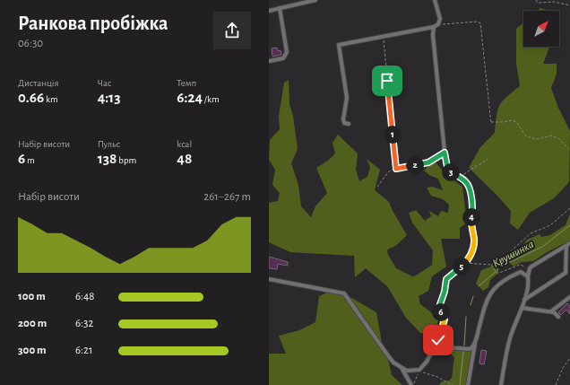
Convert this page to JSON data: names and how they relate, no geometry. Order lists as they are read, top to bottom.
{
  "water": ["Крушинка"],
  "north": "top right",
  "page": {
    "heading": ["Ранкова пробіжка", "06:30"],
    "stats": [
      ["Дистанція", "0.66 km"],
      ["Час", "4:13"],
      ["Темп", "6:24 /km"],
      ["Набір висоти", "6 m"],
      ["Пульс", "138 bpm"],
      ["kcal", "48"]
    ],
    "pins": [
      "1",
      "2",
      "3",
      "4",
      "5",
      "6"
    ],
    "chart": ["Набір висоти", "261–267 m"],
    "list": [
      {
        "name": "100 m",
        "note": "6:48"
      },
      {
        "name": "200 m",
        "note": "6:32"
      },
      {
        "name": "300 m",
        "note": "6:21"
      }
    ]
  }
}
